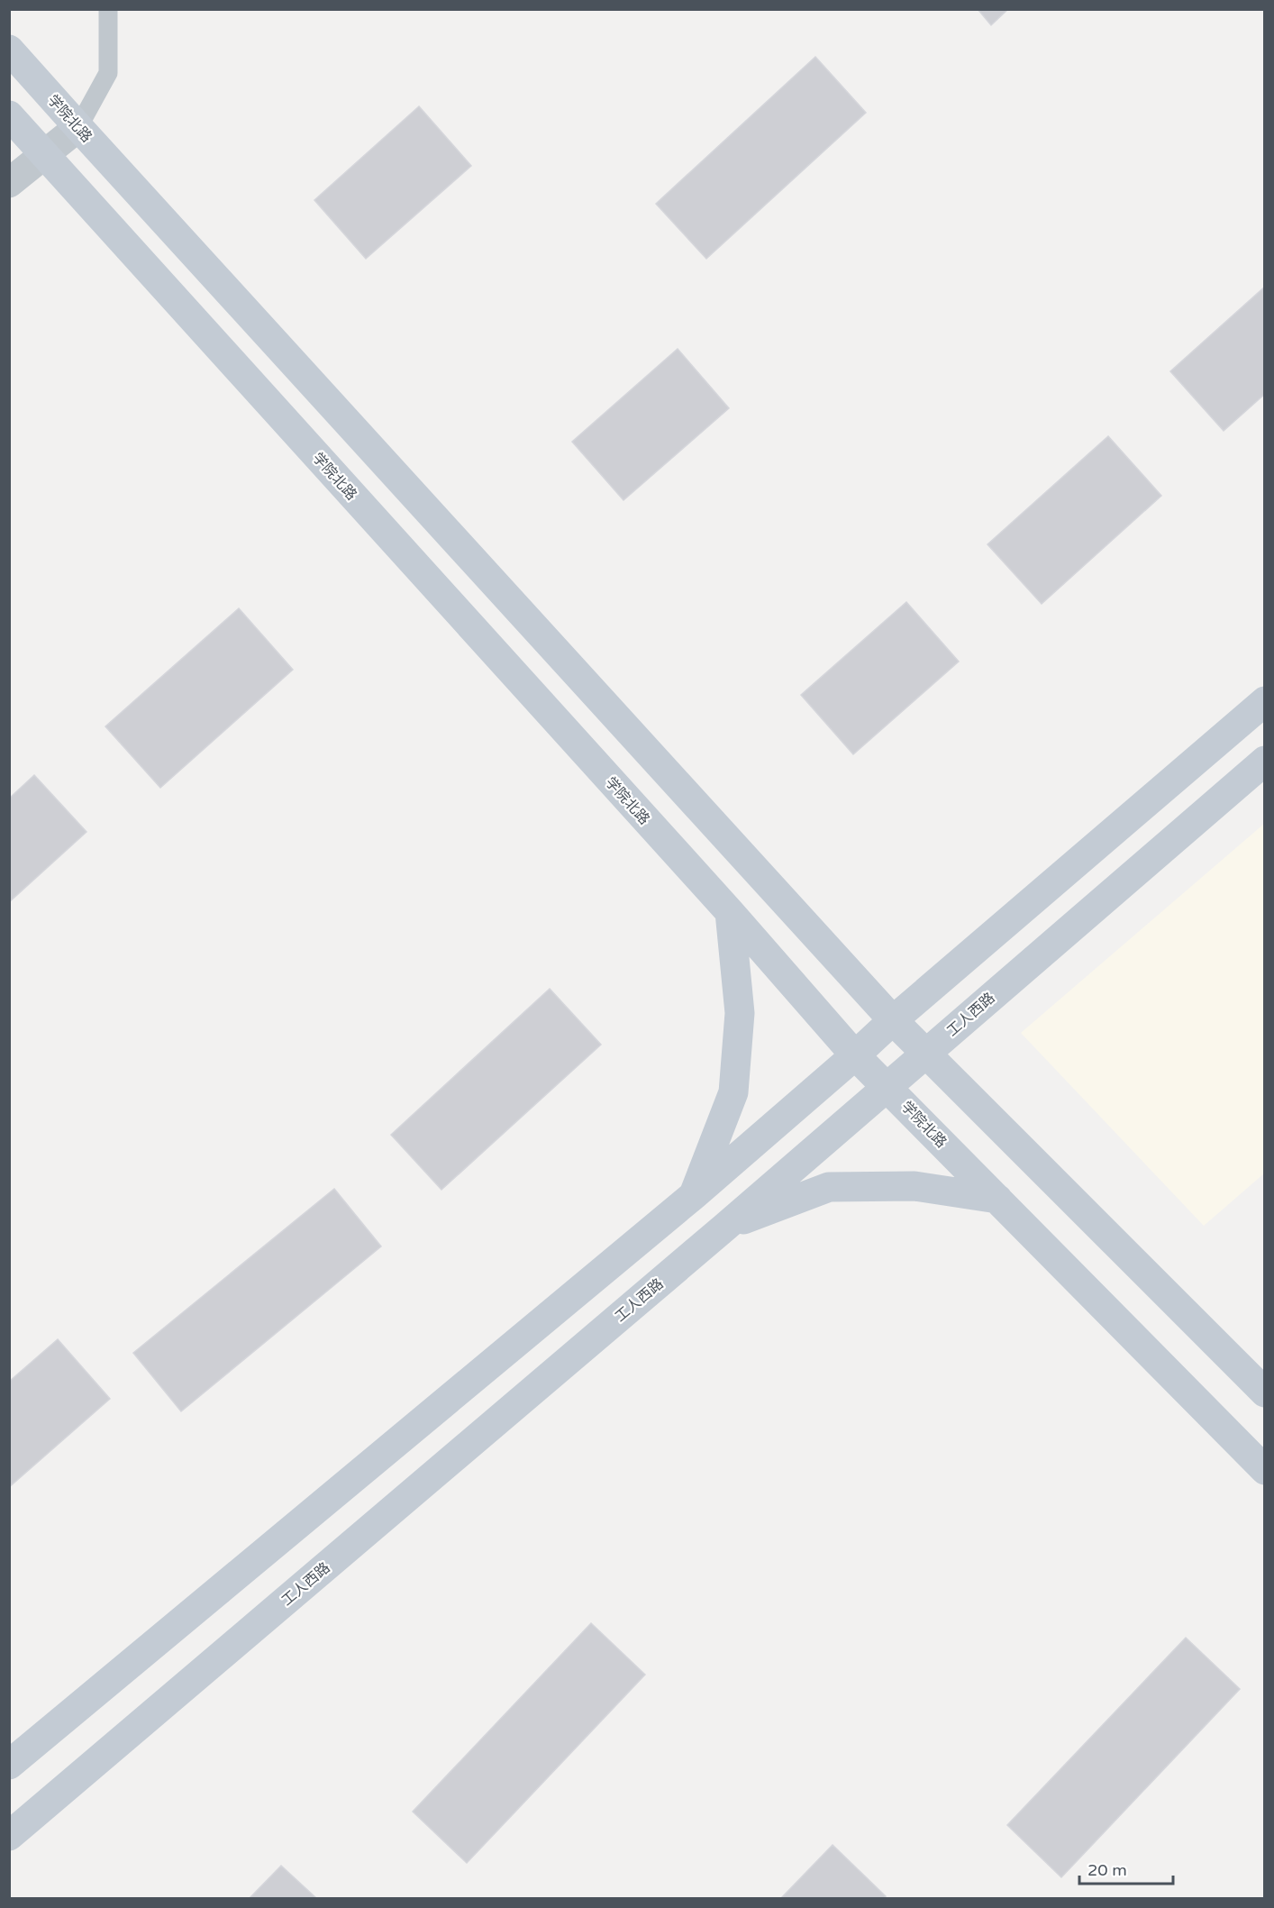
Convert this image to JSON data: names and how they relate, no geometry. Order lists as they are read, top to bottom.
{
  "streets": {
    "main road": ["学院北路", "工人西路"]
  },
  "crossings": [
    ["学院北路", "工人西路"]
  ],
  "scale_bar": "20 m"
}
